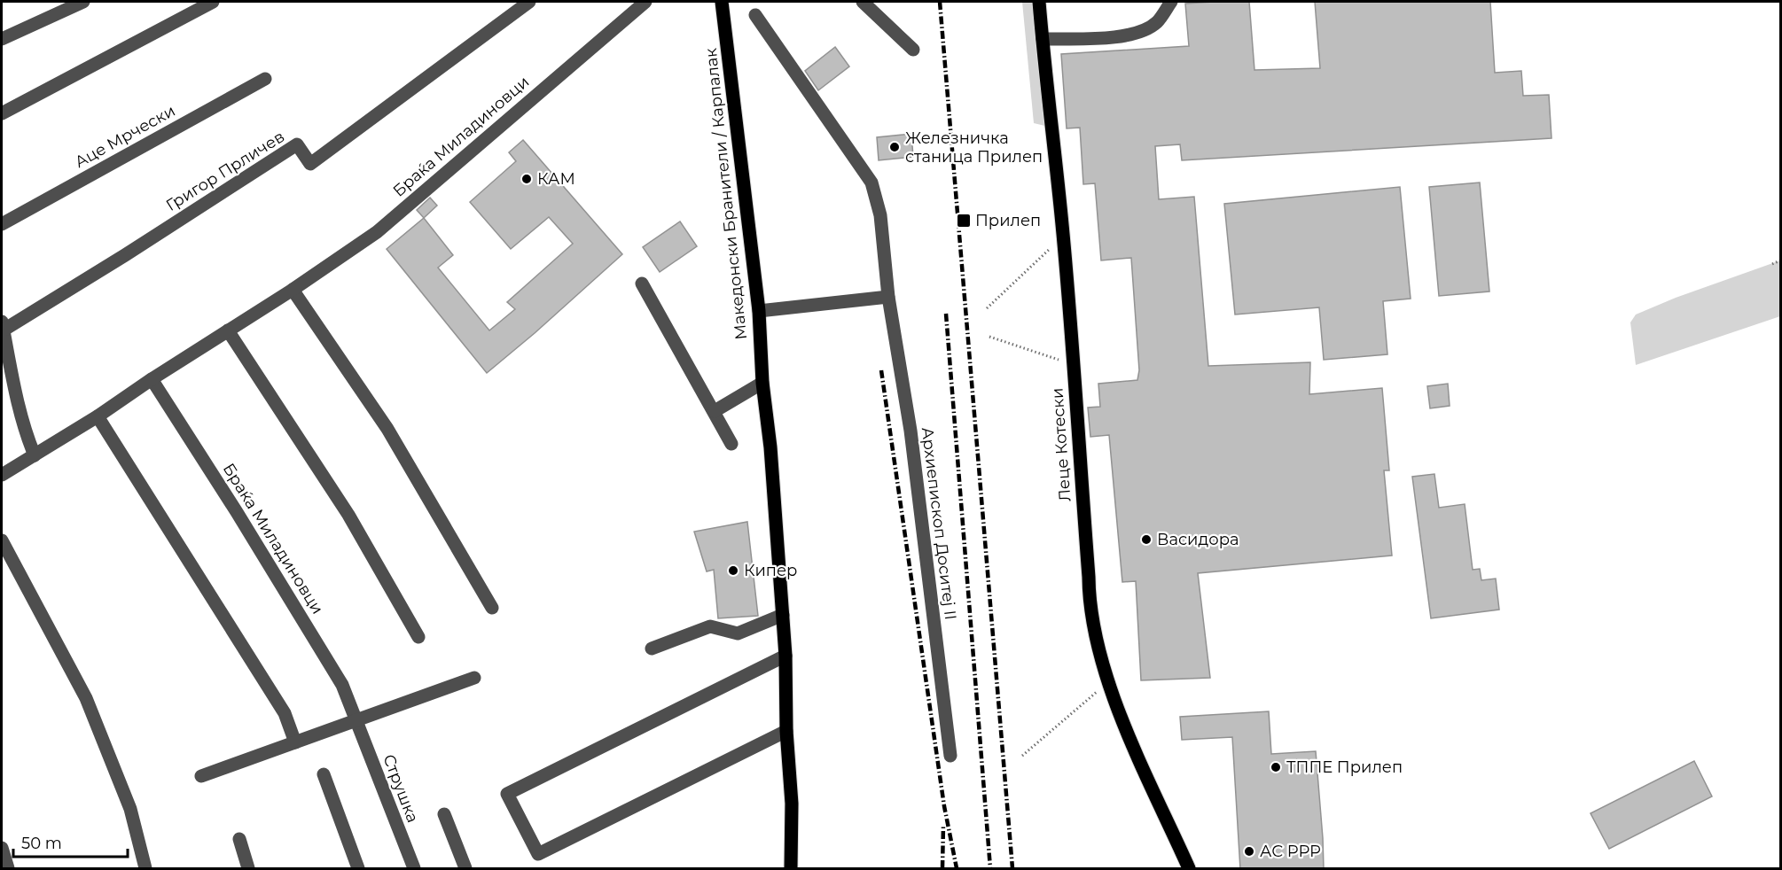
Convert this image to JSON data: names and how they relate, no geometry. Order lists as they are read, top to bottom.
{
  "streets": {
    "main road": ["Македонски Бранители / Карпалак", "Леце Котески"],
    "street": [
      "Аце Мрчески",
      "Браќа Миладиновци",
      "Григор Прличев",
      "Архиепископ Доситеј II",
      "Струшка"
    ]
  },
  "crossings": [
    ["Браќа Миладиновци", "Струшка"]
  ],
  "places": {
    "other": [
      "Железничка станица Прилеп",
      "КАМ",
      "Васидора",
      "Кипер",
      "ТППЕ Прилеп",
      "АС РРР"
    ],
    "transit": ["Прилеп"]
  },
  "scale_bar": "50 m"
}
